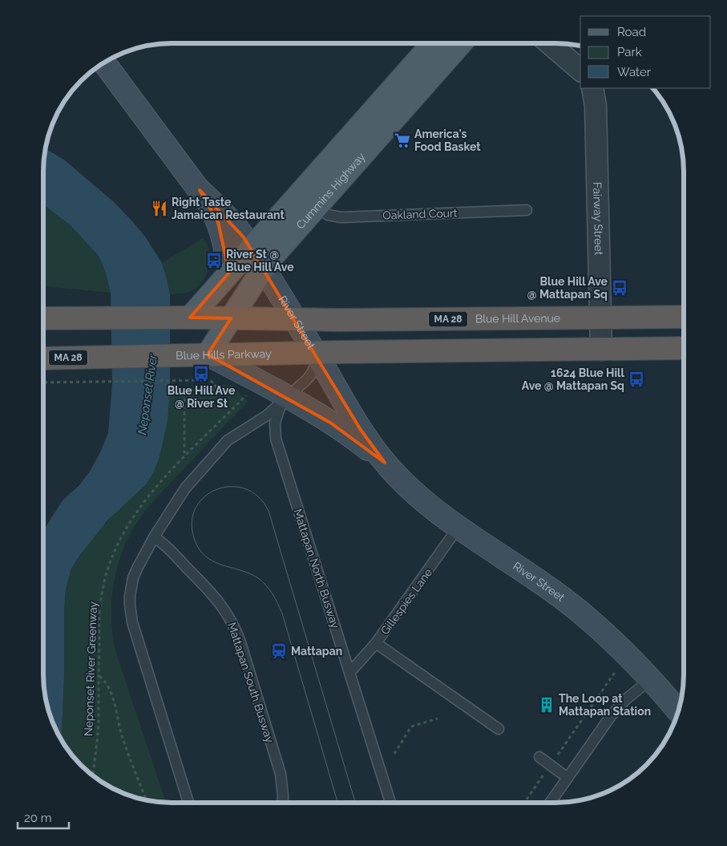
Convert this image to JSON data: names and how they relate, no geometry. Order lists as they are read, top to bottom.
{
  "streets": {
    "highway": ["Blue Hill Avenue", "MA 28", "Blue Hills Parkway"],
    "main road": ["Cummins Highway", "River Street"],
    "street": ["Fairway Street"],
    "lane": [
      "Oakland Court",
      "Mattapan North Busway",
      "Gillespies Lane",
      "Mattapan South Busway"
    ],
    "path": ["Neponset River Greenway"]
  },
  "crossings": [
    ["Cummins Highway", "Oakland Court"],
    ["Cummins Highway", "MA 28"],
    ["Cummins Highway", "River Street"],
    ["Cummins Highway", "Blue Hills Parkway"],
    ["Fairway Street", "Blue Hill Avenue"],
    ["Fairway Street", "MA 28"],
    ["Blue Hill Avenue", "MA 28"],
    ["Blue Hill Avenue", "River Street"],
    ["MA 28", "River Street"],
    ["MA 28", "Blue Hills Parkway"],
    ["River Street", "Blue Hills Parkway"],
    ["River Street", "Mattapan North Busway"],
    ["River Street", "Gillespies Lane"],
    ["Mattapan North Busway", "Gillespies Lane"]
  ],
  "water": ["Neponset River"],
  "places": {
    "supermarket": ["America's Food Basket"],
    "restaurant": ["Right Taste Jamaican Restaurant"],
    "bus stop": [
      "River St @ Blue Hill Ave",
      "Blue Hill Ave @ Mattapan Sq",
      "Blue Hill Ave @ River St",
      "1624 Blue Hill Ave @ Mattapan Sq"
    ],
    "station": ["Mattapan"],
    "building": ["The Loop at Mattapan Station"]
  },
  "legend": ["Road", "Park", "Water"],
  "scale_bar": "20 m"
}
